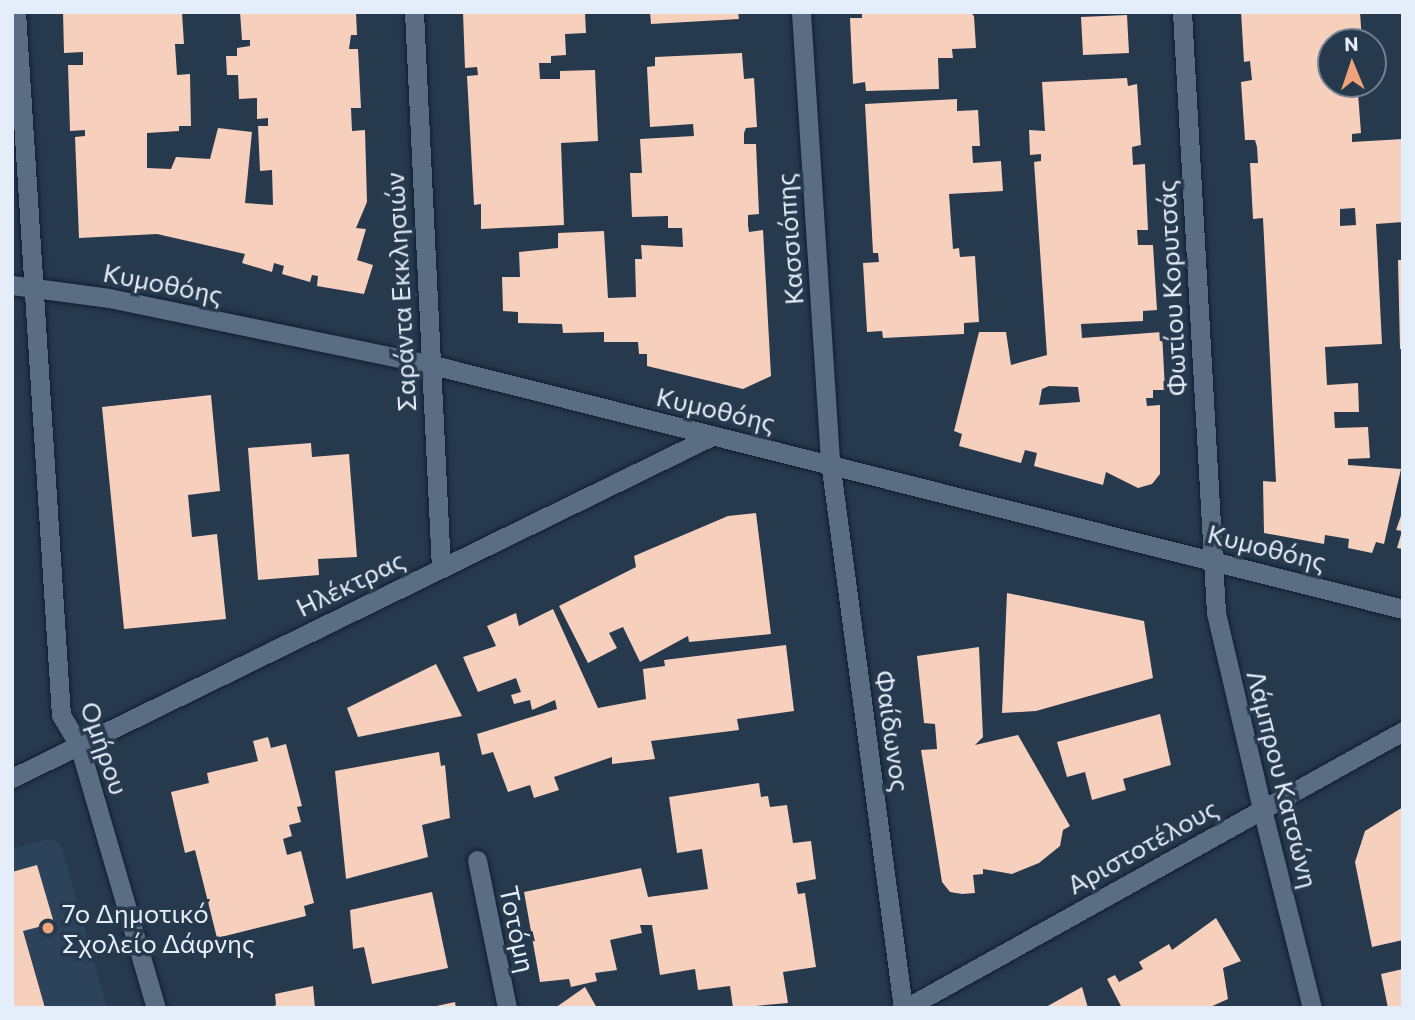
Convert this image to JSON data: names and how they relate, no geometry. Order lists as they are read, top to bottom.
{
  "streets": {
    "street": [
      "Κασσιόπης",
      "Κυμοθόης",
      "Φωτίου Κορυτσάς",
      "Σαράντα Εκκλησιών",
      "Ηλέκτρας",
      "Φαίδωνος",
      "Ομήρου",
      "Λάμπρου Κατσώνη",
      "Αριστοτέλους",
      "Τοτόμη"
    ]
  },
  "crossings": [
    ["Κασσιόπης", "Κυμοθόης"],
    ["Κασσιόπης", "Φαίδωνος"],
    ["Κυμοθόης", "Φωτίου Κορυτσάς"],
    ["Κυμοθόης", "Σαράντα Εκκλησιών"],
    ["Κυμοθόης", "Ηλέκτρας"],
    ["Κυμοθόης", "Φαίδωνος"],
    ["Κυμοθόης", "Ομήρου"],
    ["Κυμοθόης", "Λάμπρου Κατσώνη"],
    ["Φωτίου Κορυτσάς", "Λάμπρου Κατσώνη"],
    ["Σαράντα Εκκλησιών", "Ηλέκτρας"],
    ["Ηλέκτρας", "Ομήρου"],
    ["Φαίδωνος", "Αριστοτέλους"],
    ["Λάμπρου Κατσώνη", "Αριστοτέλους"]
  ],
  "places": ["7ο Δημοτικό Σχολείο Δάφνης"],
  "north": "top"
}
